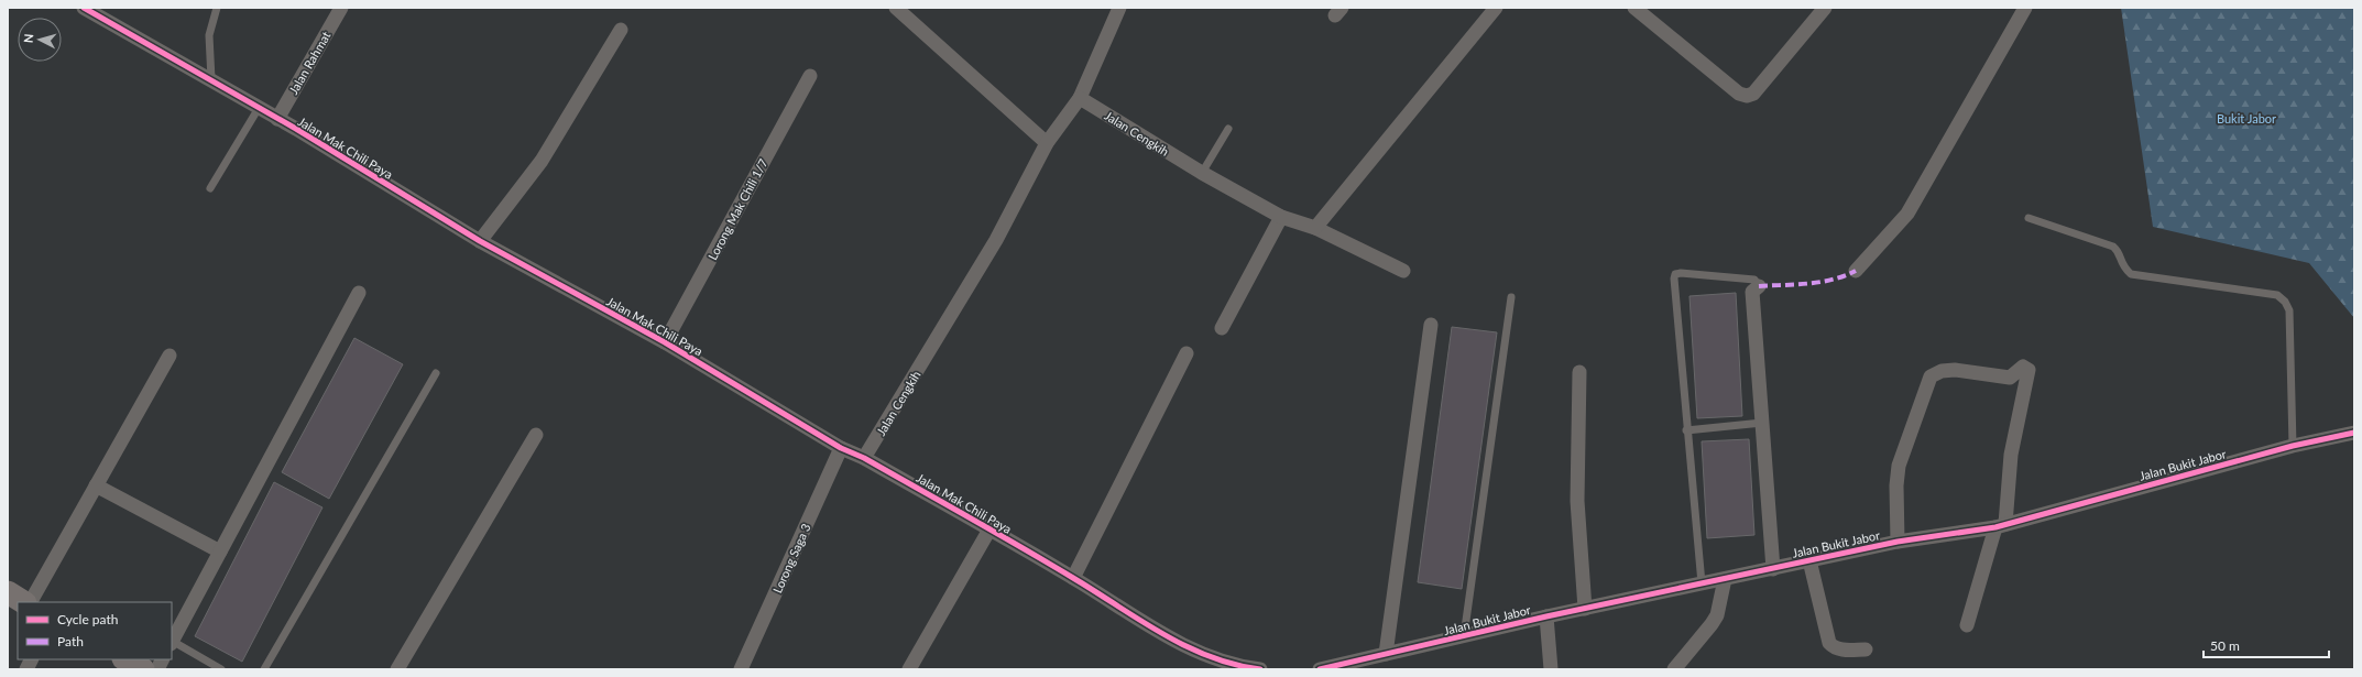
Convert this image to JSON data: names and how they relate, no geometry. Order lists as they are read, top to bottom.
{
  "streets": {
    "street": [
      "Jalan Rahmat",
      "Jalan Cengkih",
      "Jalan Mak Chili Paya",
      "Lorong Mak Chili 1/7",
      "Jalan Bukit Jabor",
      "Lorong Saga 3"
    ]
  },
  "crossings": [
    ["Jalan Rahmat", "Jalan Mak Chili Paya"],
    ["Jalan Cengkih", "Jalan Mak Chili Paya"],
    ["Jalan Mak Chili Paya", "Lorong Mak Chili 1/7"],
    ["Jalan Mak Chili Paya", "Lorong Saga 3"]
  ],
  "parks": ["Bukit Jabor"],
  "legend": ["Cycle path", "Path"],
  "scale_bar": "50 m",
  "north": "left"
}
